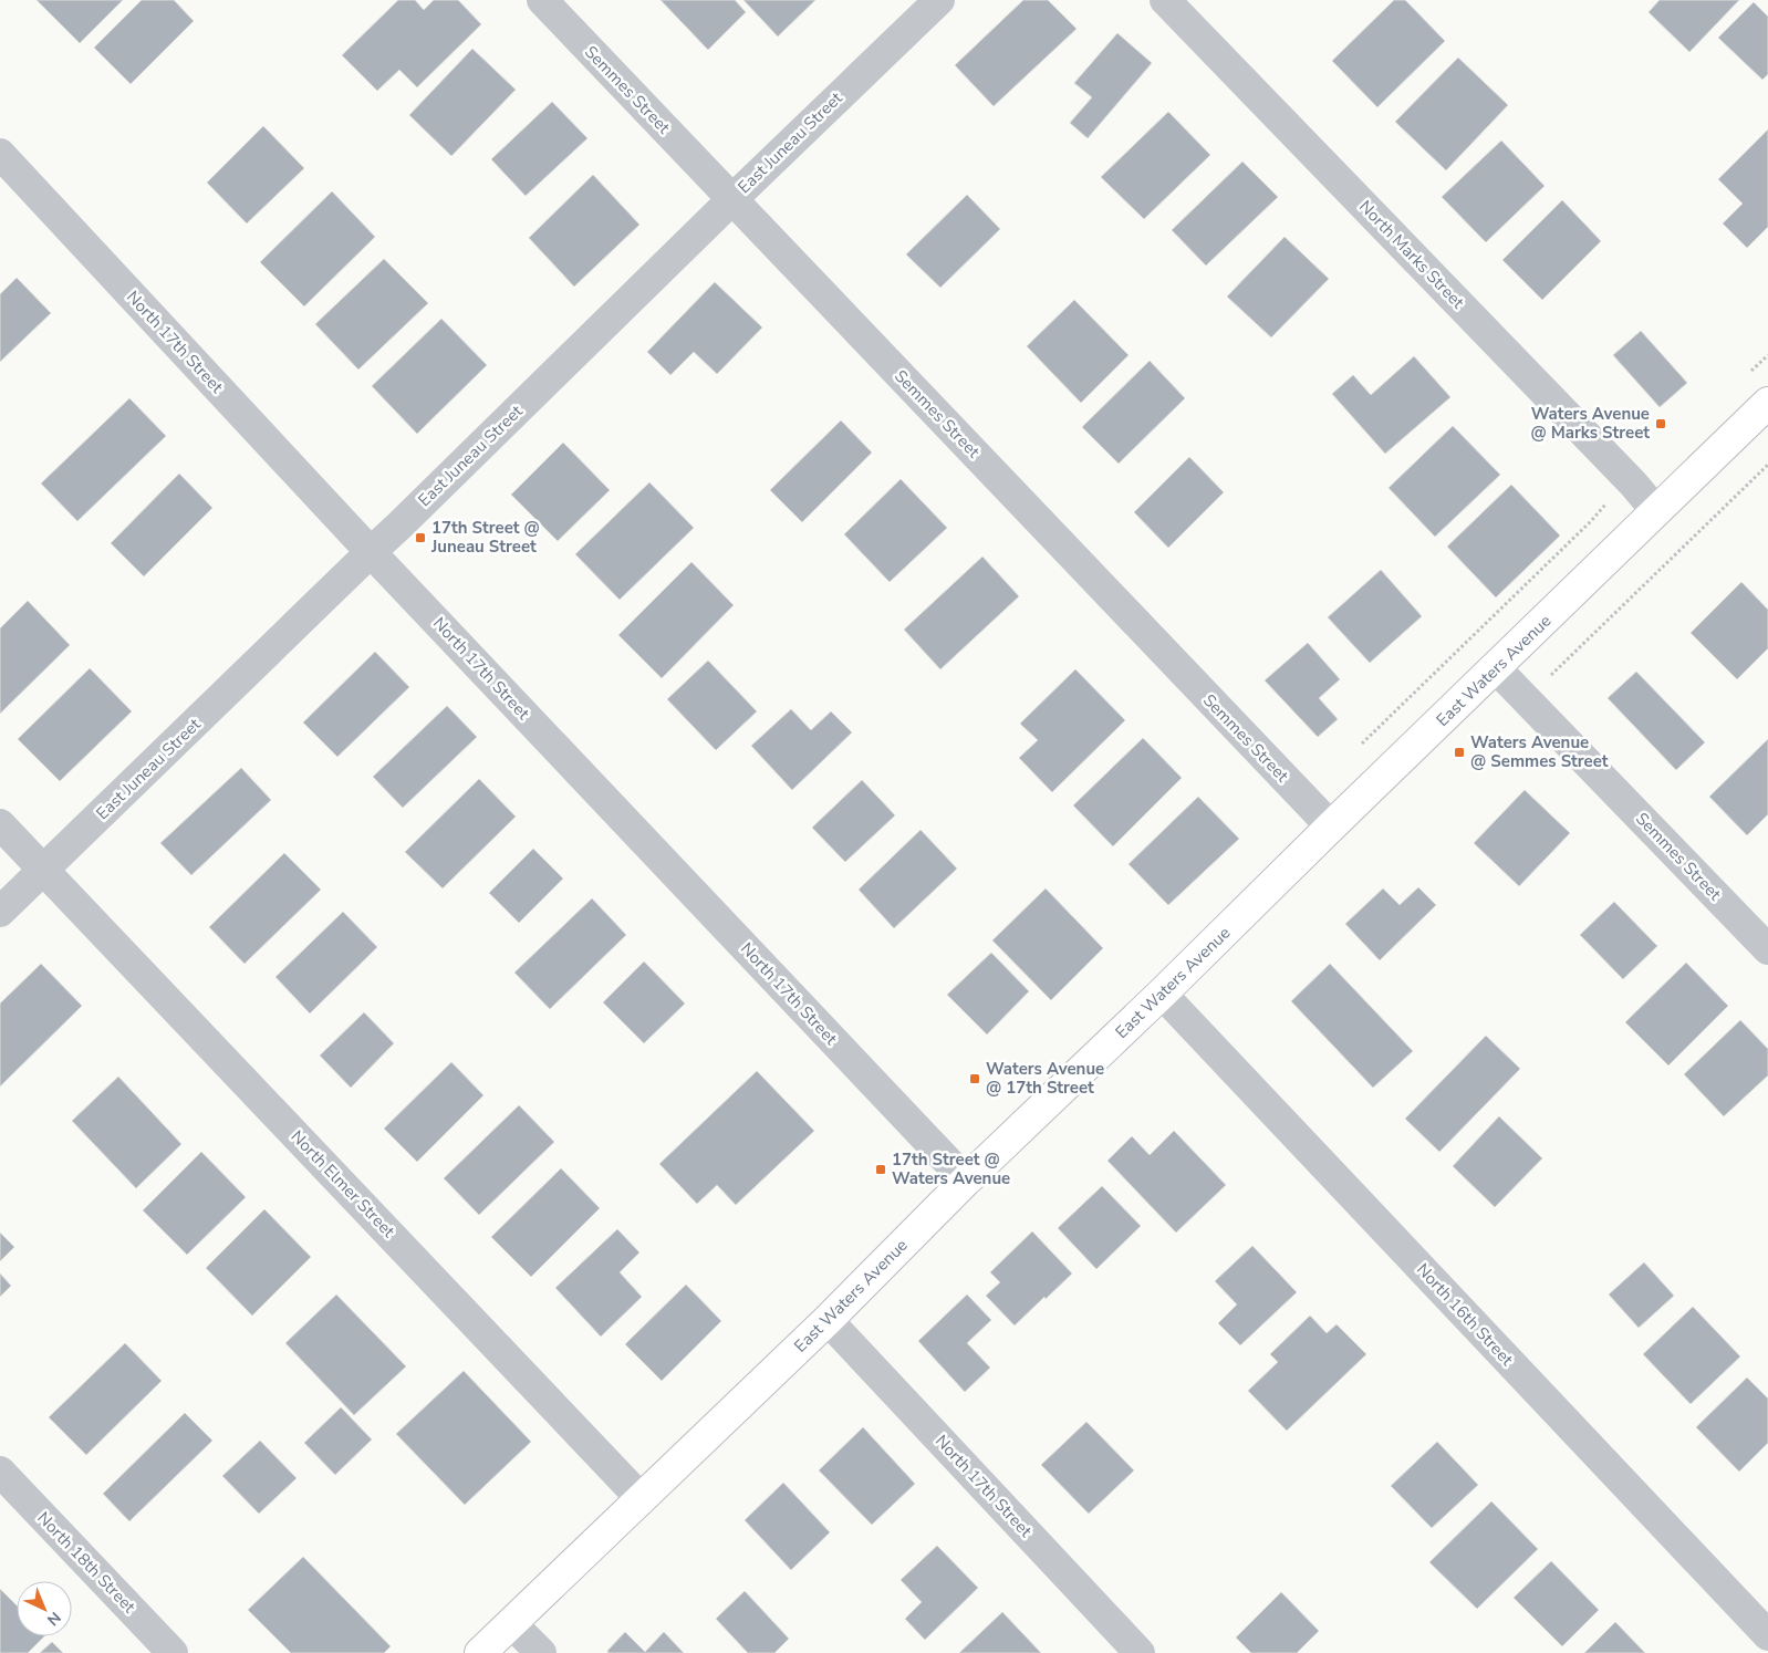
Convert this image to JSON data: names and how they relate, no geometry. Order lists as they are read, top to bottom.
{
  "streets": {
    "street": [
      "Semmes Street",
      "East Juneau Street",
      "North Marks Street",
      "North 17th Street",
      "East Waters Avenue",
      "North Elmer Street",
      "North 16th Street",
      "North 18th Street"
    ]
  },
  "crossings": [
    ["Semmes Street", "East Juneau Street"],
    ["Semmes Street", "East Waters Avenue"],
    ["East Juneau Street", "North 17th Street"],
    ["East Juneau Street", "North Elmer Street"],
    ["North Marks Street", "East Waters Avenue"],
    ["North 17th Street", "East Waters Avenue"],
    ["East Waters Avenue", "North Elmer Street"],
    ["East Waters Avenue", "North 16th Street"]
  ],
  "places": {
    "transit": [
      "Waters Avenue @ Marks Street",
      "17th Street @ Juneau Street",
      "Waters Avenue @ Semmes Street",
      "Waters Avenue @ 17th Street",
      "17th Street @ Waters Avenue"
    ]
  },
  "north": "bottom right"
}
